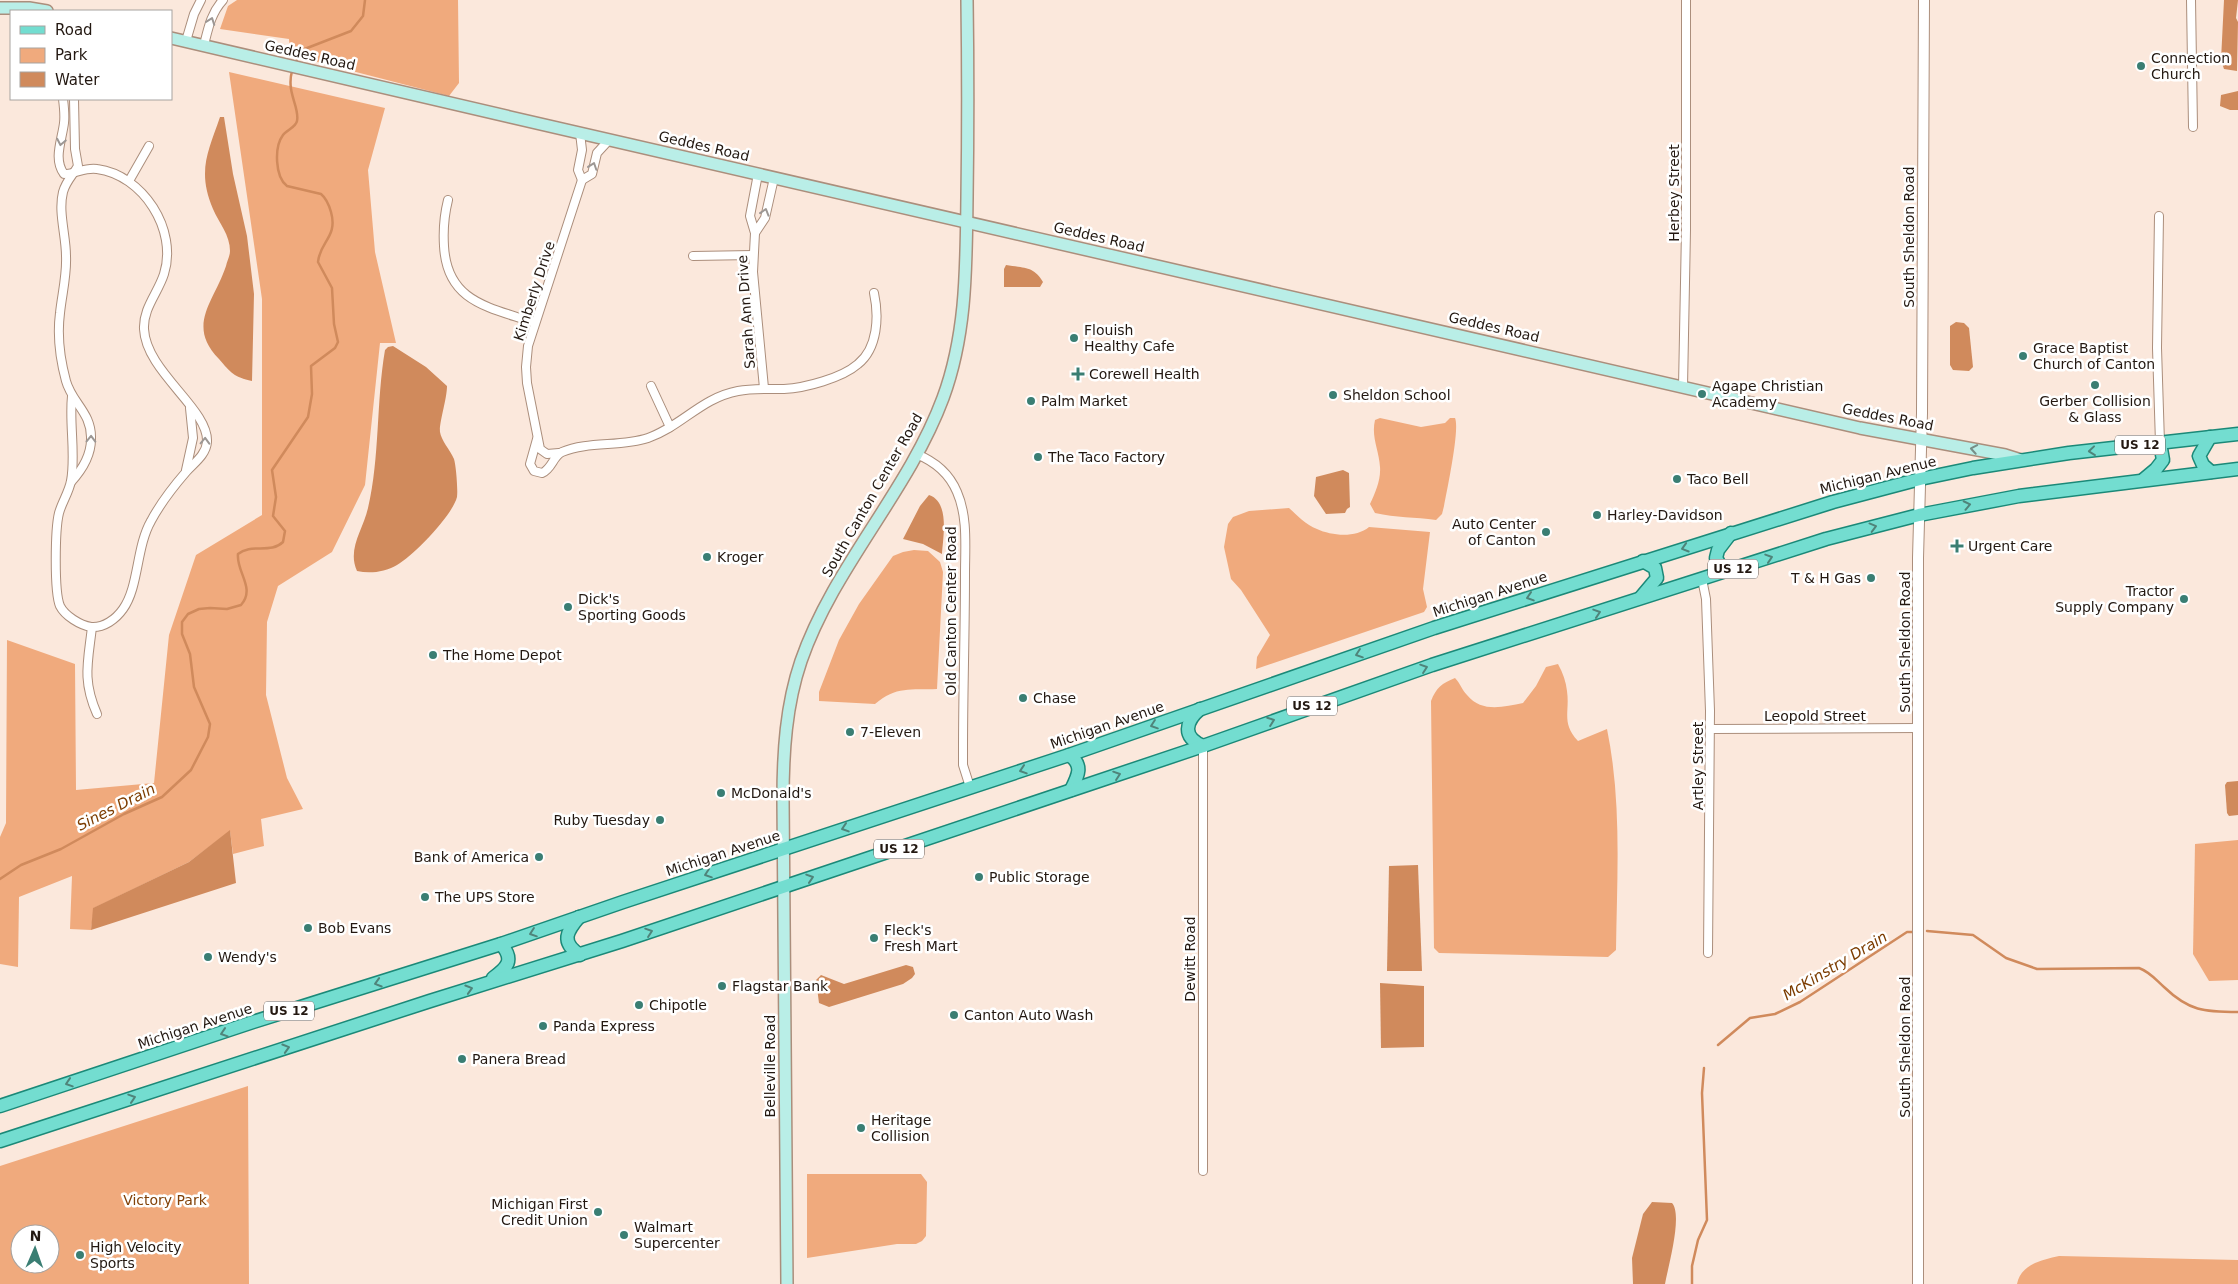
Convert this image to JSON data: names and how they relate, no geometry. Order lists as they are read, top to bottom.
{
  "streets": {
    "main road": [
      "Geddes Road",
      "US 12",
      "Michigan Avenue",
      "South Canton Center Road",
      "Belleville Road"
    ],
    "street": [
      "Herbey Street",
      "South Sheldon Road",
      "Kimberly Drive",
      "Sarah Ann Drive",
      "Old Canton Center Road",
      "Leopold Street",
      "Artley Street",
      "Dewitt Road"
    ]
  },
  "crossings": [
    ["Geddes Road", "Herbey Street"],
    ["Geddes Road", "South Sheldon Road"],
    ["Geddes Road", "Kimberly Drive"],
    ["Geddes Road", "Sarah Ann Drive"],
    ["Geddes Road", "Michigan Avenue"],
    ["Geddes Road", "South Canton Center Road"],
    ["South Sheldon Road", "US 12"],
    ["South Sheldon Road", "Michigan Avenue"],
    ["South Sheldon Road", "Leopold Street"],
    ["US 12", "Artley Street"],
    ["US 12", "Dewitt Road"],
    ["US 12", "Belleville Road"],
    ["Michigan Avenue", "South Canton Center Road"],
    ["Michigan Avenue", "Old Canton Center Road"],
    ["Michigan Avenue", "Belleville Road"],
    ["South Canton Center Road", "Old Canton Center Road"],
    ["South Canton Center Road", "Belleville Road"],
    ["Leopold Street", "Artley Street"]
  ],
  "water": ["Sines Drain", "McKinstry Drain"],
  "parks": ["Victory Park"],
  "places": {
    "other": [
      "Connection Church",
      "Flouish Healthy Cafe",
      "Grace Baptist Church of Canton",
      "Gerber Collision & Glass",
      "Agape Christian Academy",
      "Sheldon School",
      "Palm Market",
      "The Taco Factory",
      "Taco Bell",
      "Harley-Davidson",
      "Auto Center of Canton",
      "Kroger",
      "T & H Gas",
      "Tractor Supply Company",
      "Dick's Sporting Goods",
      "The Home Depot",
      "Chase",
      "7-Eleven",
      "McDonald's",
      "Ruby Tuesday",
      "Bank of America",
      "Public Storage",
      "The UPS Store",
      "Bob Evans",
      "Fleck's Fresh Mart",
      "Wendy's",
      "Flagstar Bank",
      "Chipotle",
      "Canton Auto Wash",
      "Panda Express",
      "Panera Bread",
      "Heritage Collision",
      "Michigan First Credit Union",
      "Walmart Supercenter",
      "High Velocity Sports"
    ],
    "health": ["Corewell Health", "Urgent Care"]
  },
  "legend": ["Road", "Park", "Water"],
  "north": "top"
}
